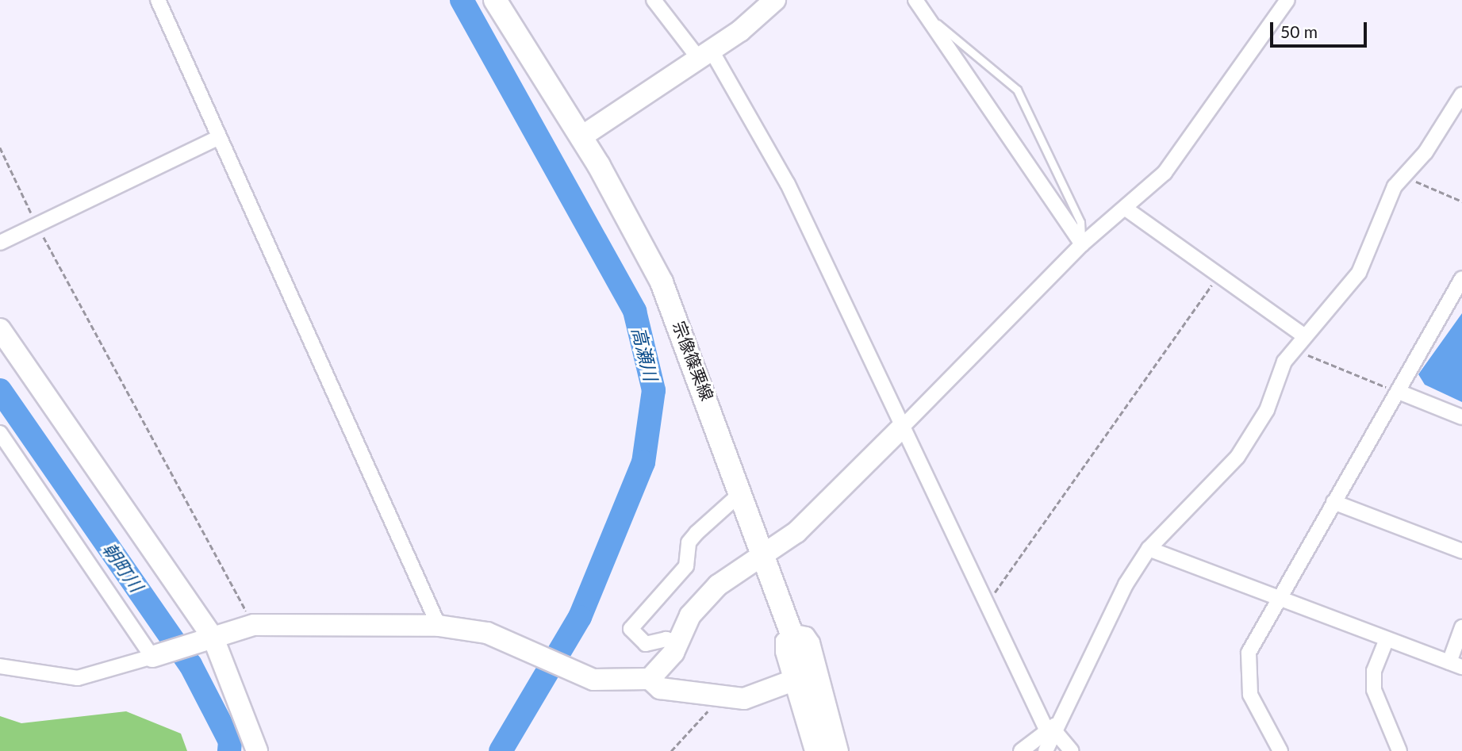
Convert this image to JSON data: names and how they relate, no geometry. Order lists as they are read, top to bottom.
{
  "streets": {
    "main road": ["宗像篠栗線"]
  },
  "water": ["高瀬川", "朝町川"],
  "scale_bar": "50 m"
}
